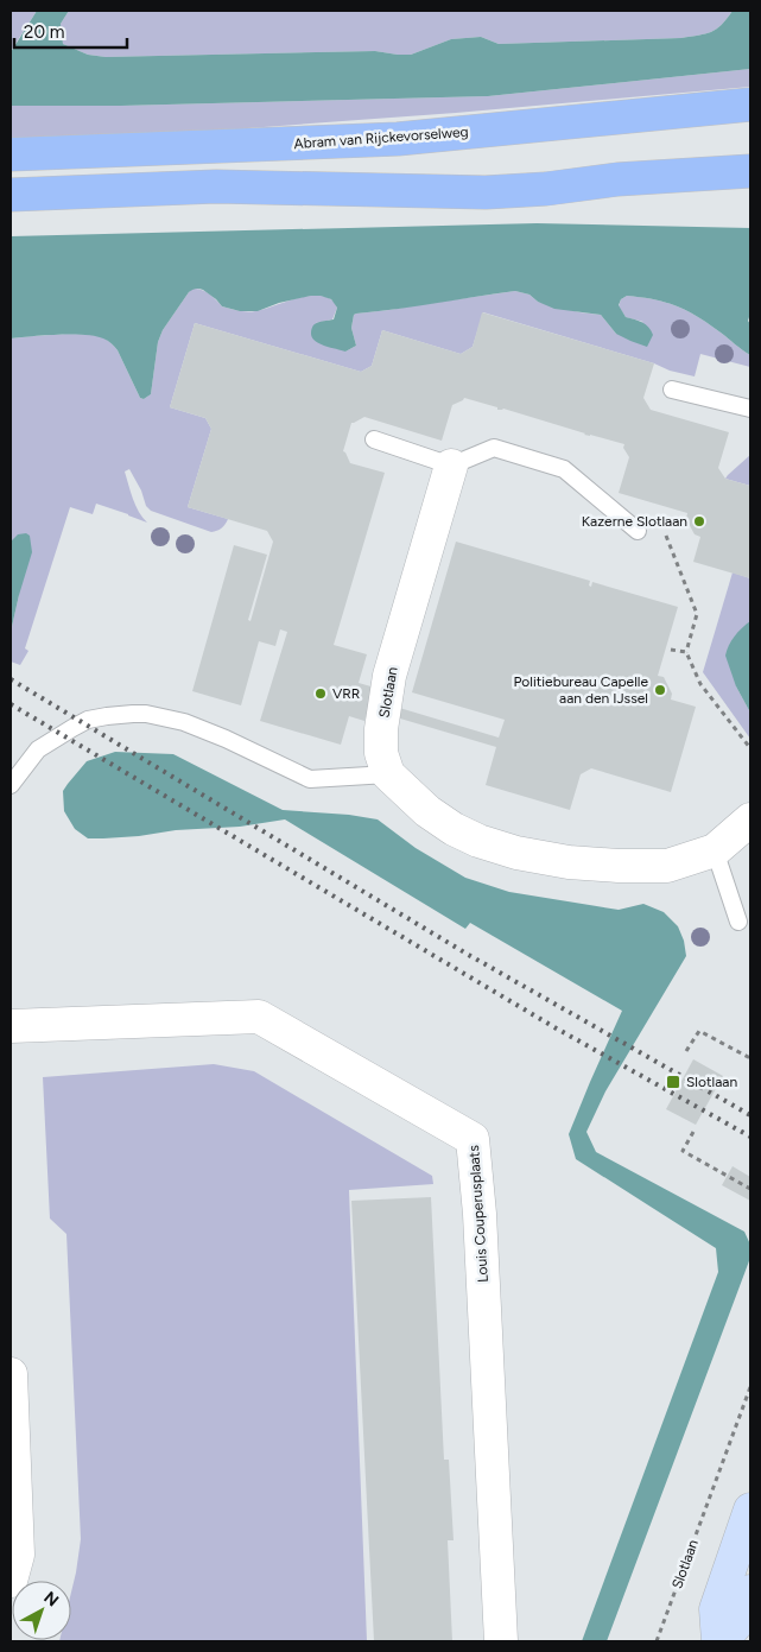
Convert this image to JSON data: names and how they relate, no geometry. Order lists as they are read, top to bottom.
{
  "streets": {
    "main road": ["Abram van Rijckevorselweg"],
    "street": ["Slotlaan", "Louis Couperusplaats"]
  },
  "places": {
    "other": ["Kazerne Slotlaan", "Politiebureau Capelle aan den IJssel", "VRR"],
    "transit": ["Slotlaan"]
  },
  "scale_bar": "20 m",
  "north": "top right"
}
